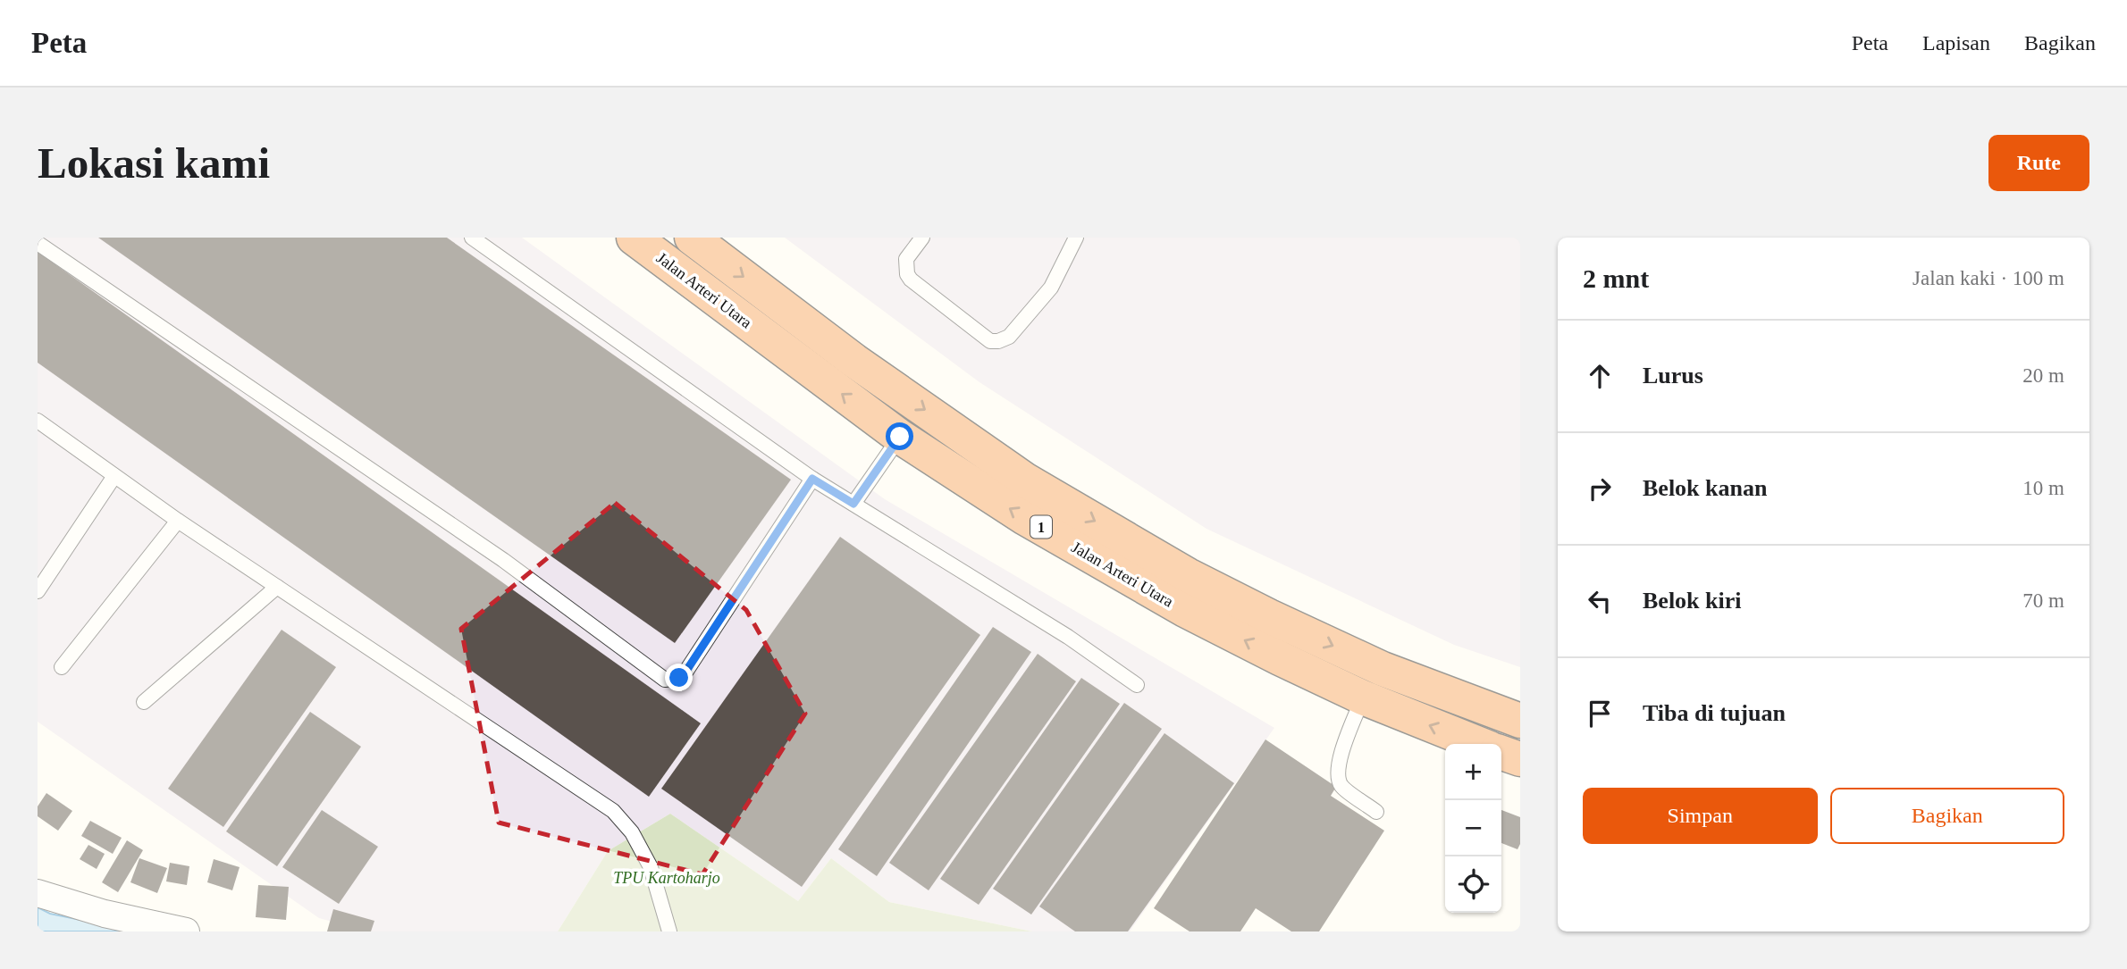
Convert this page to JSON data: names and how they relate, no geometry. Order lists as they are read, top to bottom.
{
  "streets": {
    "highway": ["Jalan Arteri Utara", "1"]
  },
  "parks": ["TPU Kartoharjo"],
  "page": {
    "header": "Peta",
    "nav": ["Peta", "Lapisan", "Bagikan"],
    "buttons": [
      "Rute",
      ["Simpan", "Bagikan"]
    ],
    "title": "Lokasi kami",
    "heading": ["2 mnt", "Jalan kaki · 100 m"],
    "list": [
      ["Lurus", "20 m"],
      ["Belok kanan", "10 m"],
      ["Belok kiri", "70 m"],
      "Tiba di tujuan"
    ],
    "map_buttons": ["+", "−"]
  }
}
